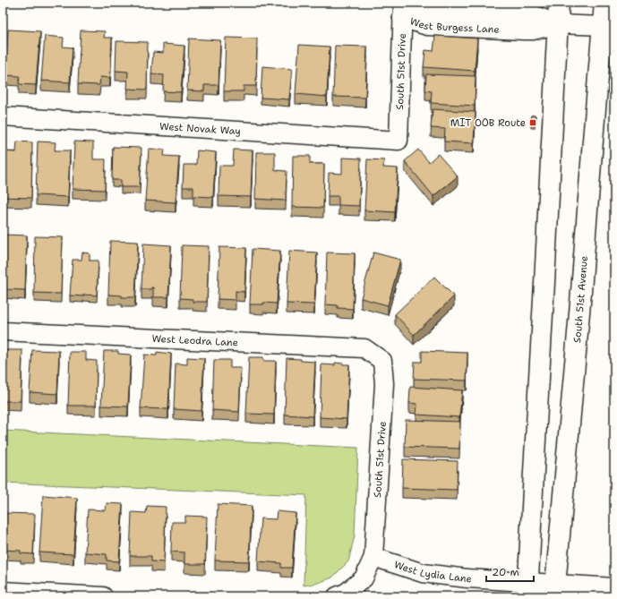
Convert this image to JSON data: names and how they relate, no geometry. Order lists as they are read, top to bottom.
{
  "streets": {
    "main road": ["South 51st Avenue"],
    "street": [
      "West Burgess Lane",
      "South 51st Drive",
      "West Novak Way",
      "West Leodra Lane",
      "West Lydia Lane"
    ]
  },
  "crossings": [
    ["West Burgess Lane", "South 51st Drive"],
    ["West Burgess Lane", "South 51st Avenue"],
    ["South 51st Drive", "West Novak Way"],
    ["South 51st Drive", "West Leodra Lane"],
    ["South 51st Drive", "West Lydia Lane"],
    ["South 51st Avenue", "West Lydia Lane"]
  ],
  "places": {
    "transit": ["MIT OOB Route"]
  },
  "scale_bar": "20 m"
}
